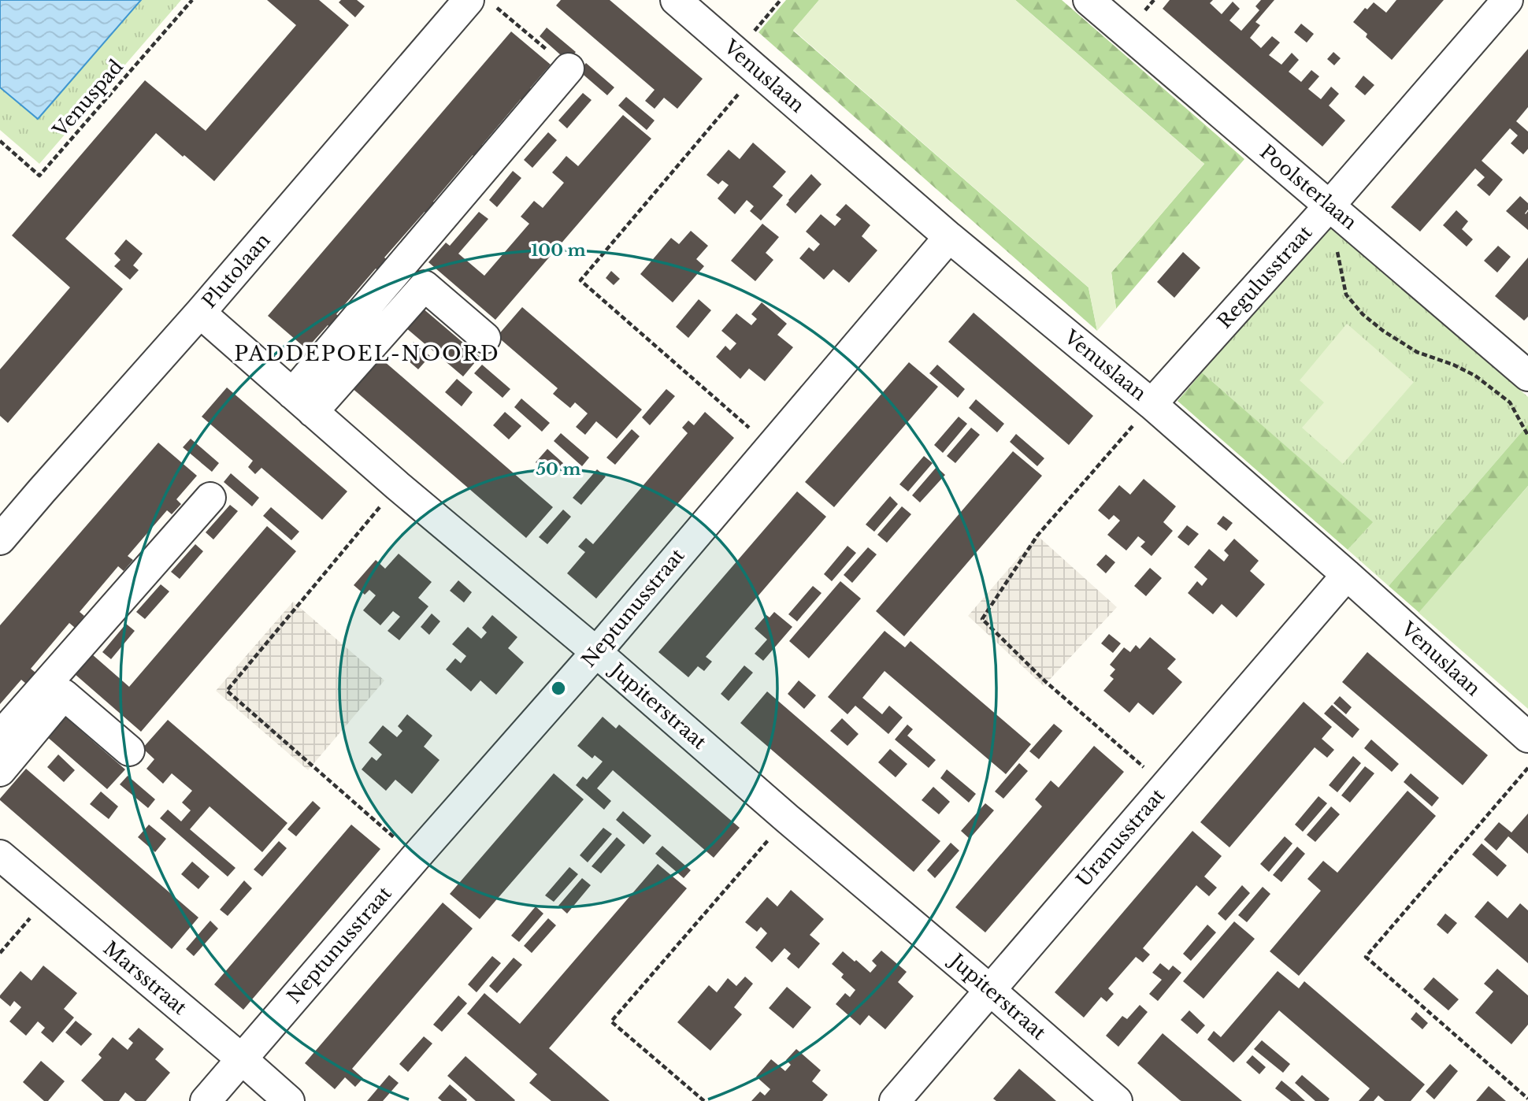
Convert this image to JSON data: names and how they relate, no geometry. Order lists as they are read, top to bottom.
{
  "streets": {
    "street": [
      "Venuslaan",
      "Poolsterlaan",
      "Plutolaan",
      "Regulusstraat",
      "Neptunusstraat",
      "Jupiterstraat",
      "Uranusstraat",
      "Marsstraat"
    ],
    "path": ["Venuspad"]
  },
  "crossings": [
    ["Venuslaan", "Regulusstraat"],
    ["Venuslaan", "Neptunusstraat"],
    ["Venuslaan", "Uranusstraat"],
    ["Poolsterlaan", "Regulusstraat"],
    ["Plutolaan", "Jupiterstraat"],
    ["Neptunusstraat", "Jupiterstraat"],
    ["Neptunusstraat", "Marsstraat"],
    ["Jupiterstraat", "Uranusstraat"]
  ],
  "districts": ["PADDEPOEL-NOORD"],
  "rings": ["100 m", "50 m"]
}
